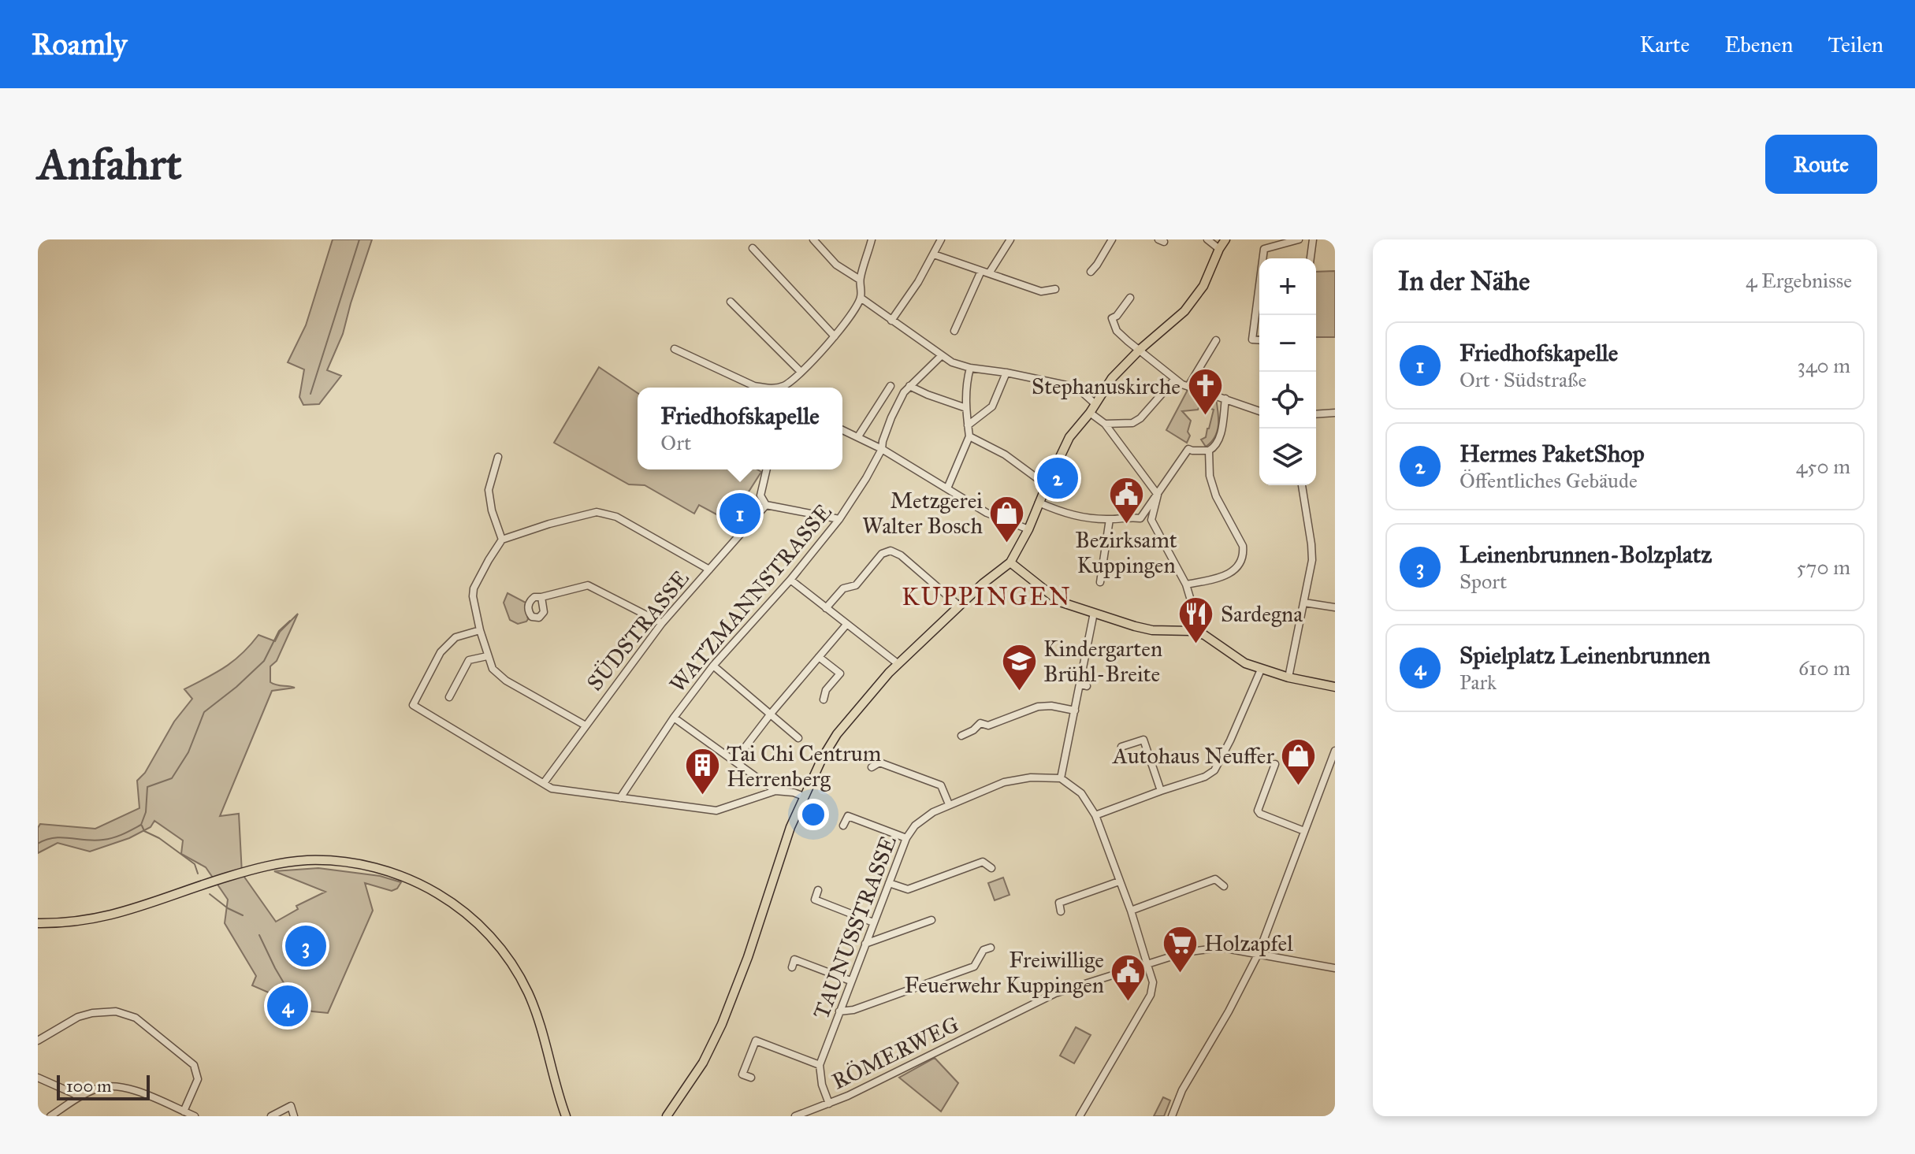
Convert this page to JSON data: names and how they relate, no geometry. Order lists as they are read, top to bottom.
{
  "streets": {
    "street": [
      "WATZMANNSTRASSE",
      "SÜDSTRASSE",
      "TAUNUSSTRASSE",
      "RÖMERWEG"
    ]
  },
  "districts": ["KUPPINGEN"],
  "places": {
    "church": ["Stephanuskirche"],
    "public building": ["Bezirksamt Kuppingen", "Freiwillige Feuerwehr Kuppingen"],
    "shop": ["Metzgerei Walter Bosch", "Autohaus Neuffer"],
    "restaurant": ["Sardegna"],
    "school or university": ["Kindergarten Brühl-Breite"],
    "building": ["Tai Chi Centrum Herrenberg"],
    "supermarket": ["Holzapfel"]
  },
  "scale_bar": "100 m",
  "page": {
    "header": "Roamly",
    "nav": ["Karte", "Ebenen", "Teilen"],
    "buttons": "Route",
    "title": "Anfahrt",
    "heading": ["In der Nähe", "4 Ergebnisse"],
    "map_buttons": ["+", "−"],
    "list": [
      {
        "mark": "1",
        "name": "Friedhofskapelle",
        "note": "Ort · Südstraße",
        "value": "340 m"
      },
      {
        "mark": "2",
        "name": "Hermes PaketShop",
        "note": "Öffentliches Gebäude",
        "value": "450 m"
      },
      {
        "mark": "3",
        "name": "Leinenbrunnen-Bolzplatz",
        "note": "Sport",
        "value": "570 m"
      },
      {
        "mark": "4",
        "name": "Spielplatz Leinenbrunnen",
        "note": "Park",
        "value": "610 m"
      }
    ],
    "popup": ["Friedhofskapelle", "Ort"],
    "pins": [
      "2",
      "1",
      "3",
      "4"
    ],
    "scale": "100 m"
  }
}
